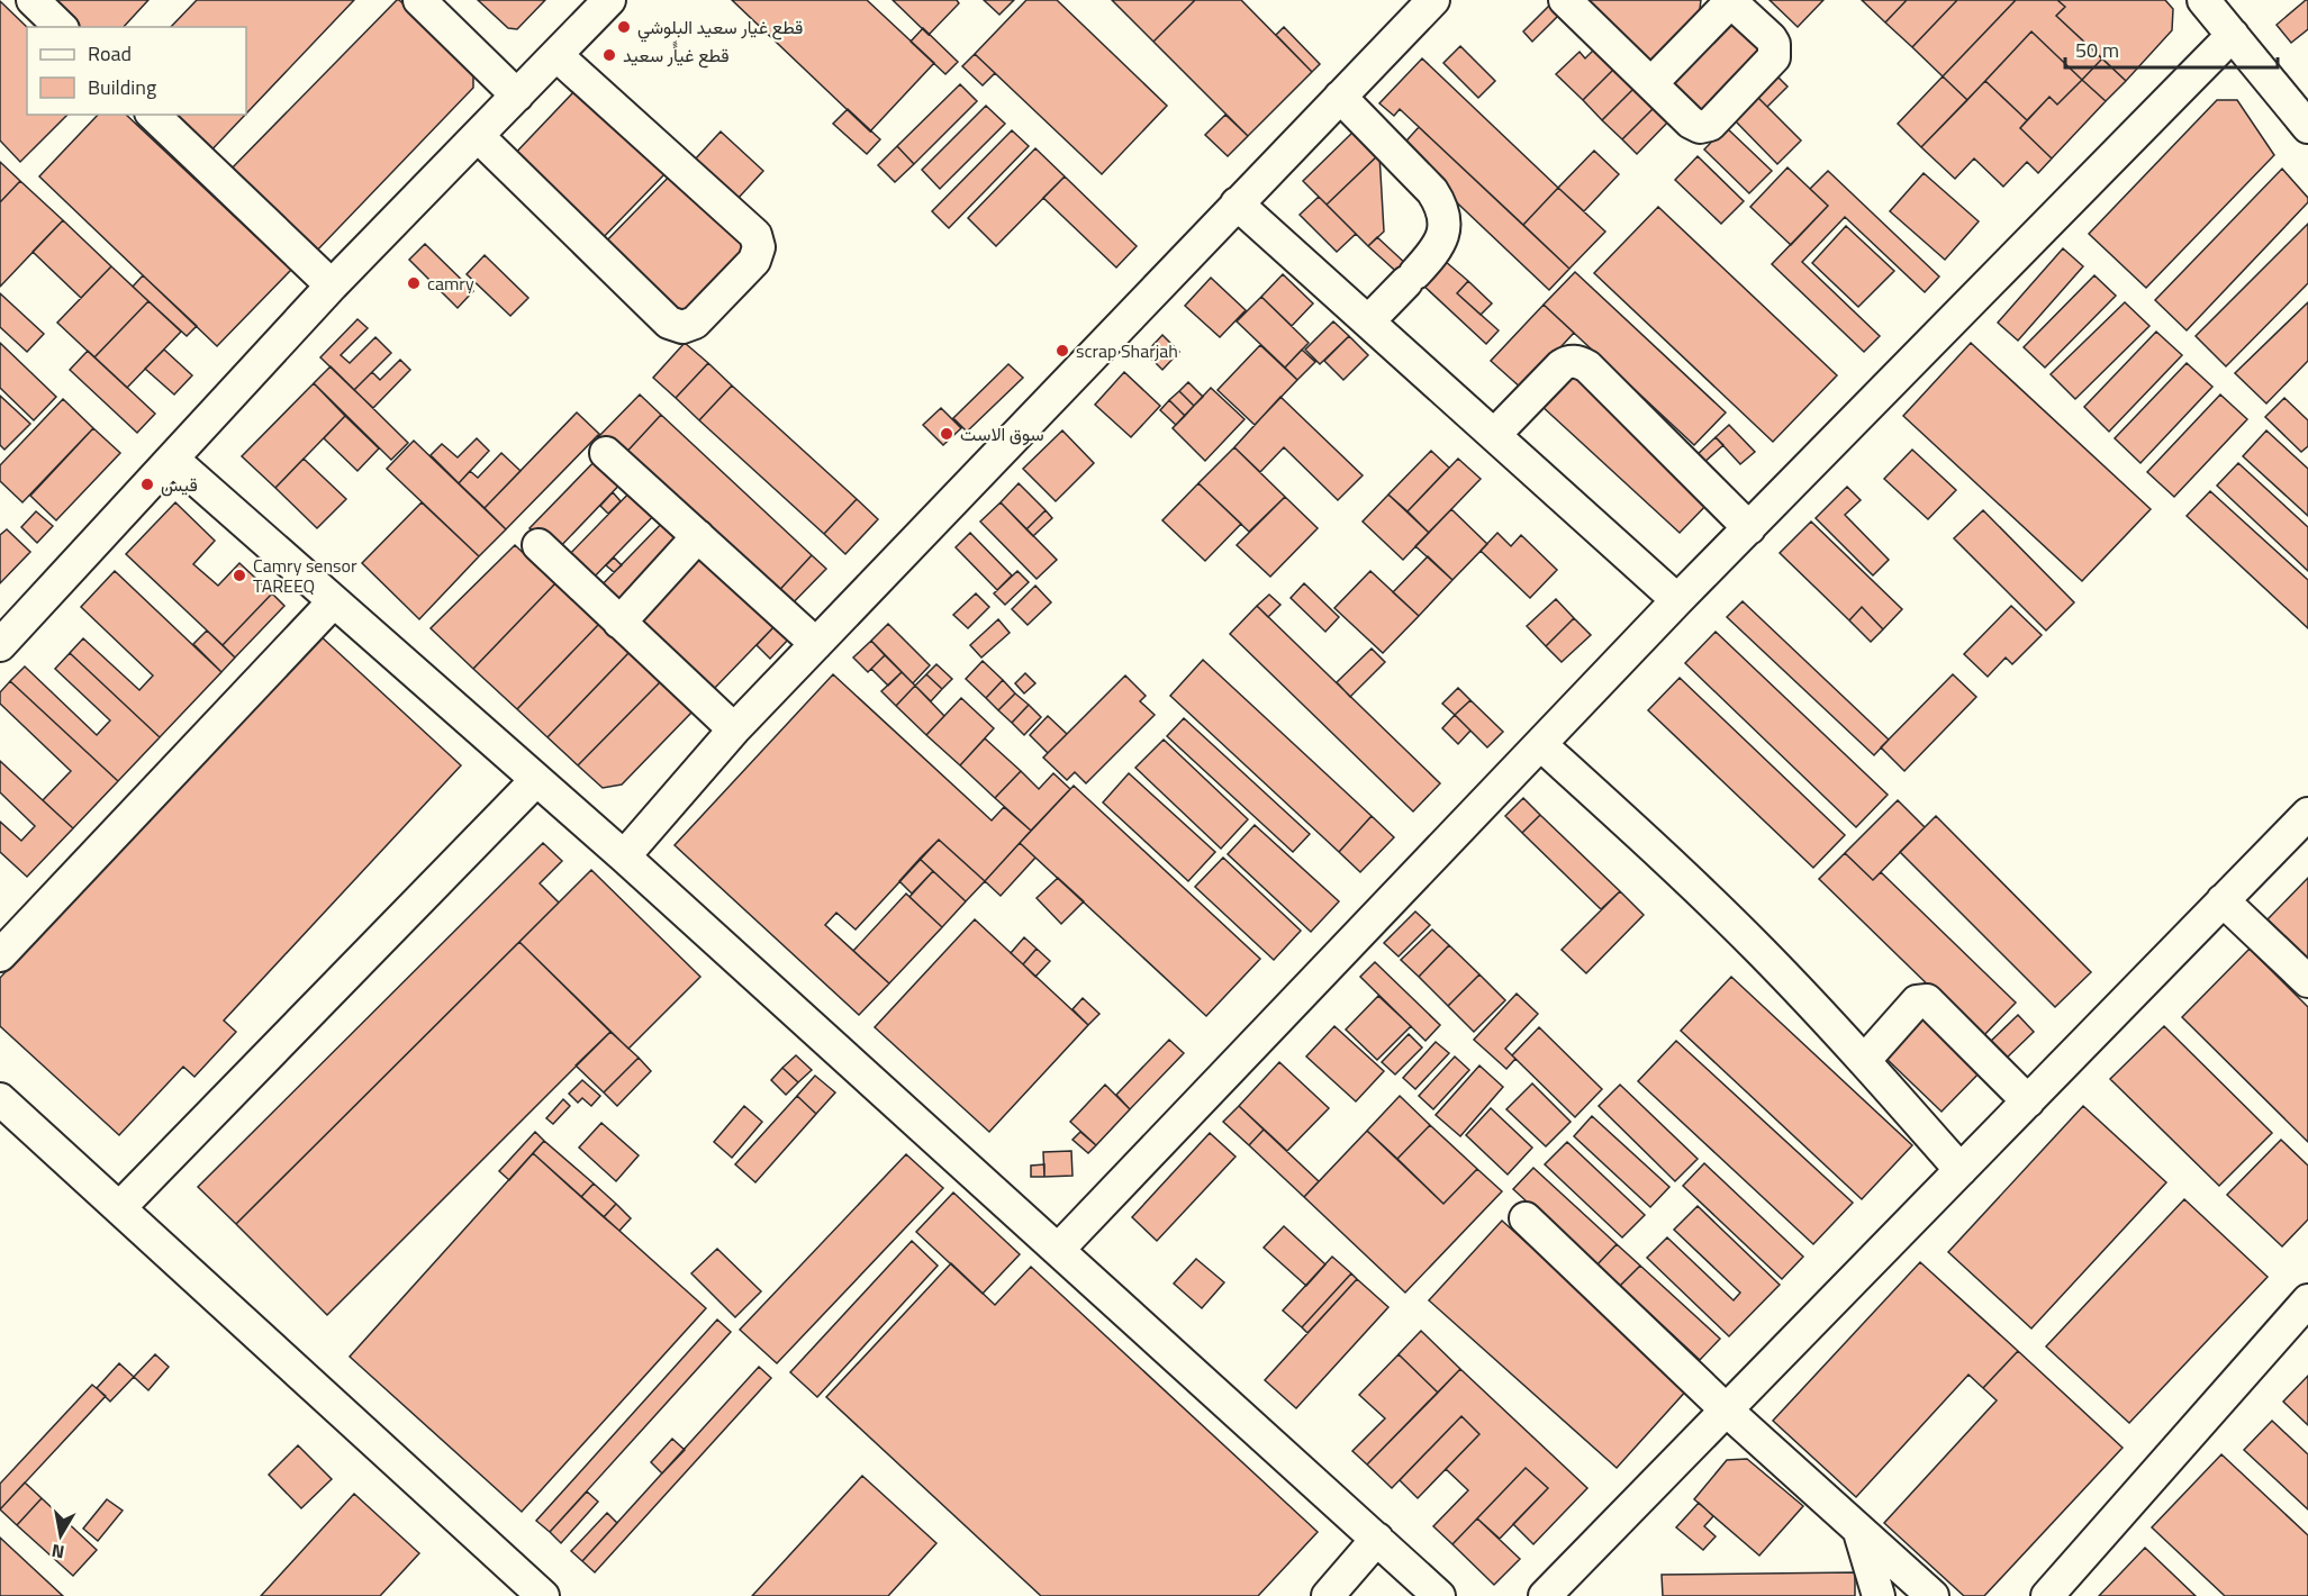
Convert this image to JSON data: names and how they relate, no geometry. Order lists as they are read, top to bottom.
{
  "places": [
    "قطع غيار سعيد البلوشي",
    "قطع غياًًر سعيد",
    "camry",
    "scrap Sharjah",
    "سوق الاست",
    "قيس",
    "Camry sensor TAREEQ"
  ],
  "legend": ["Road", "Building"],
  "scale_bar": "50 m",
  "north": "bottom"
}
